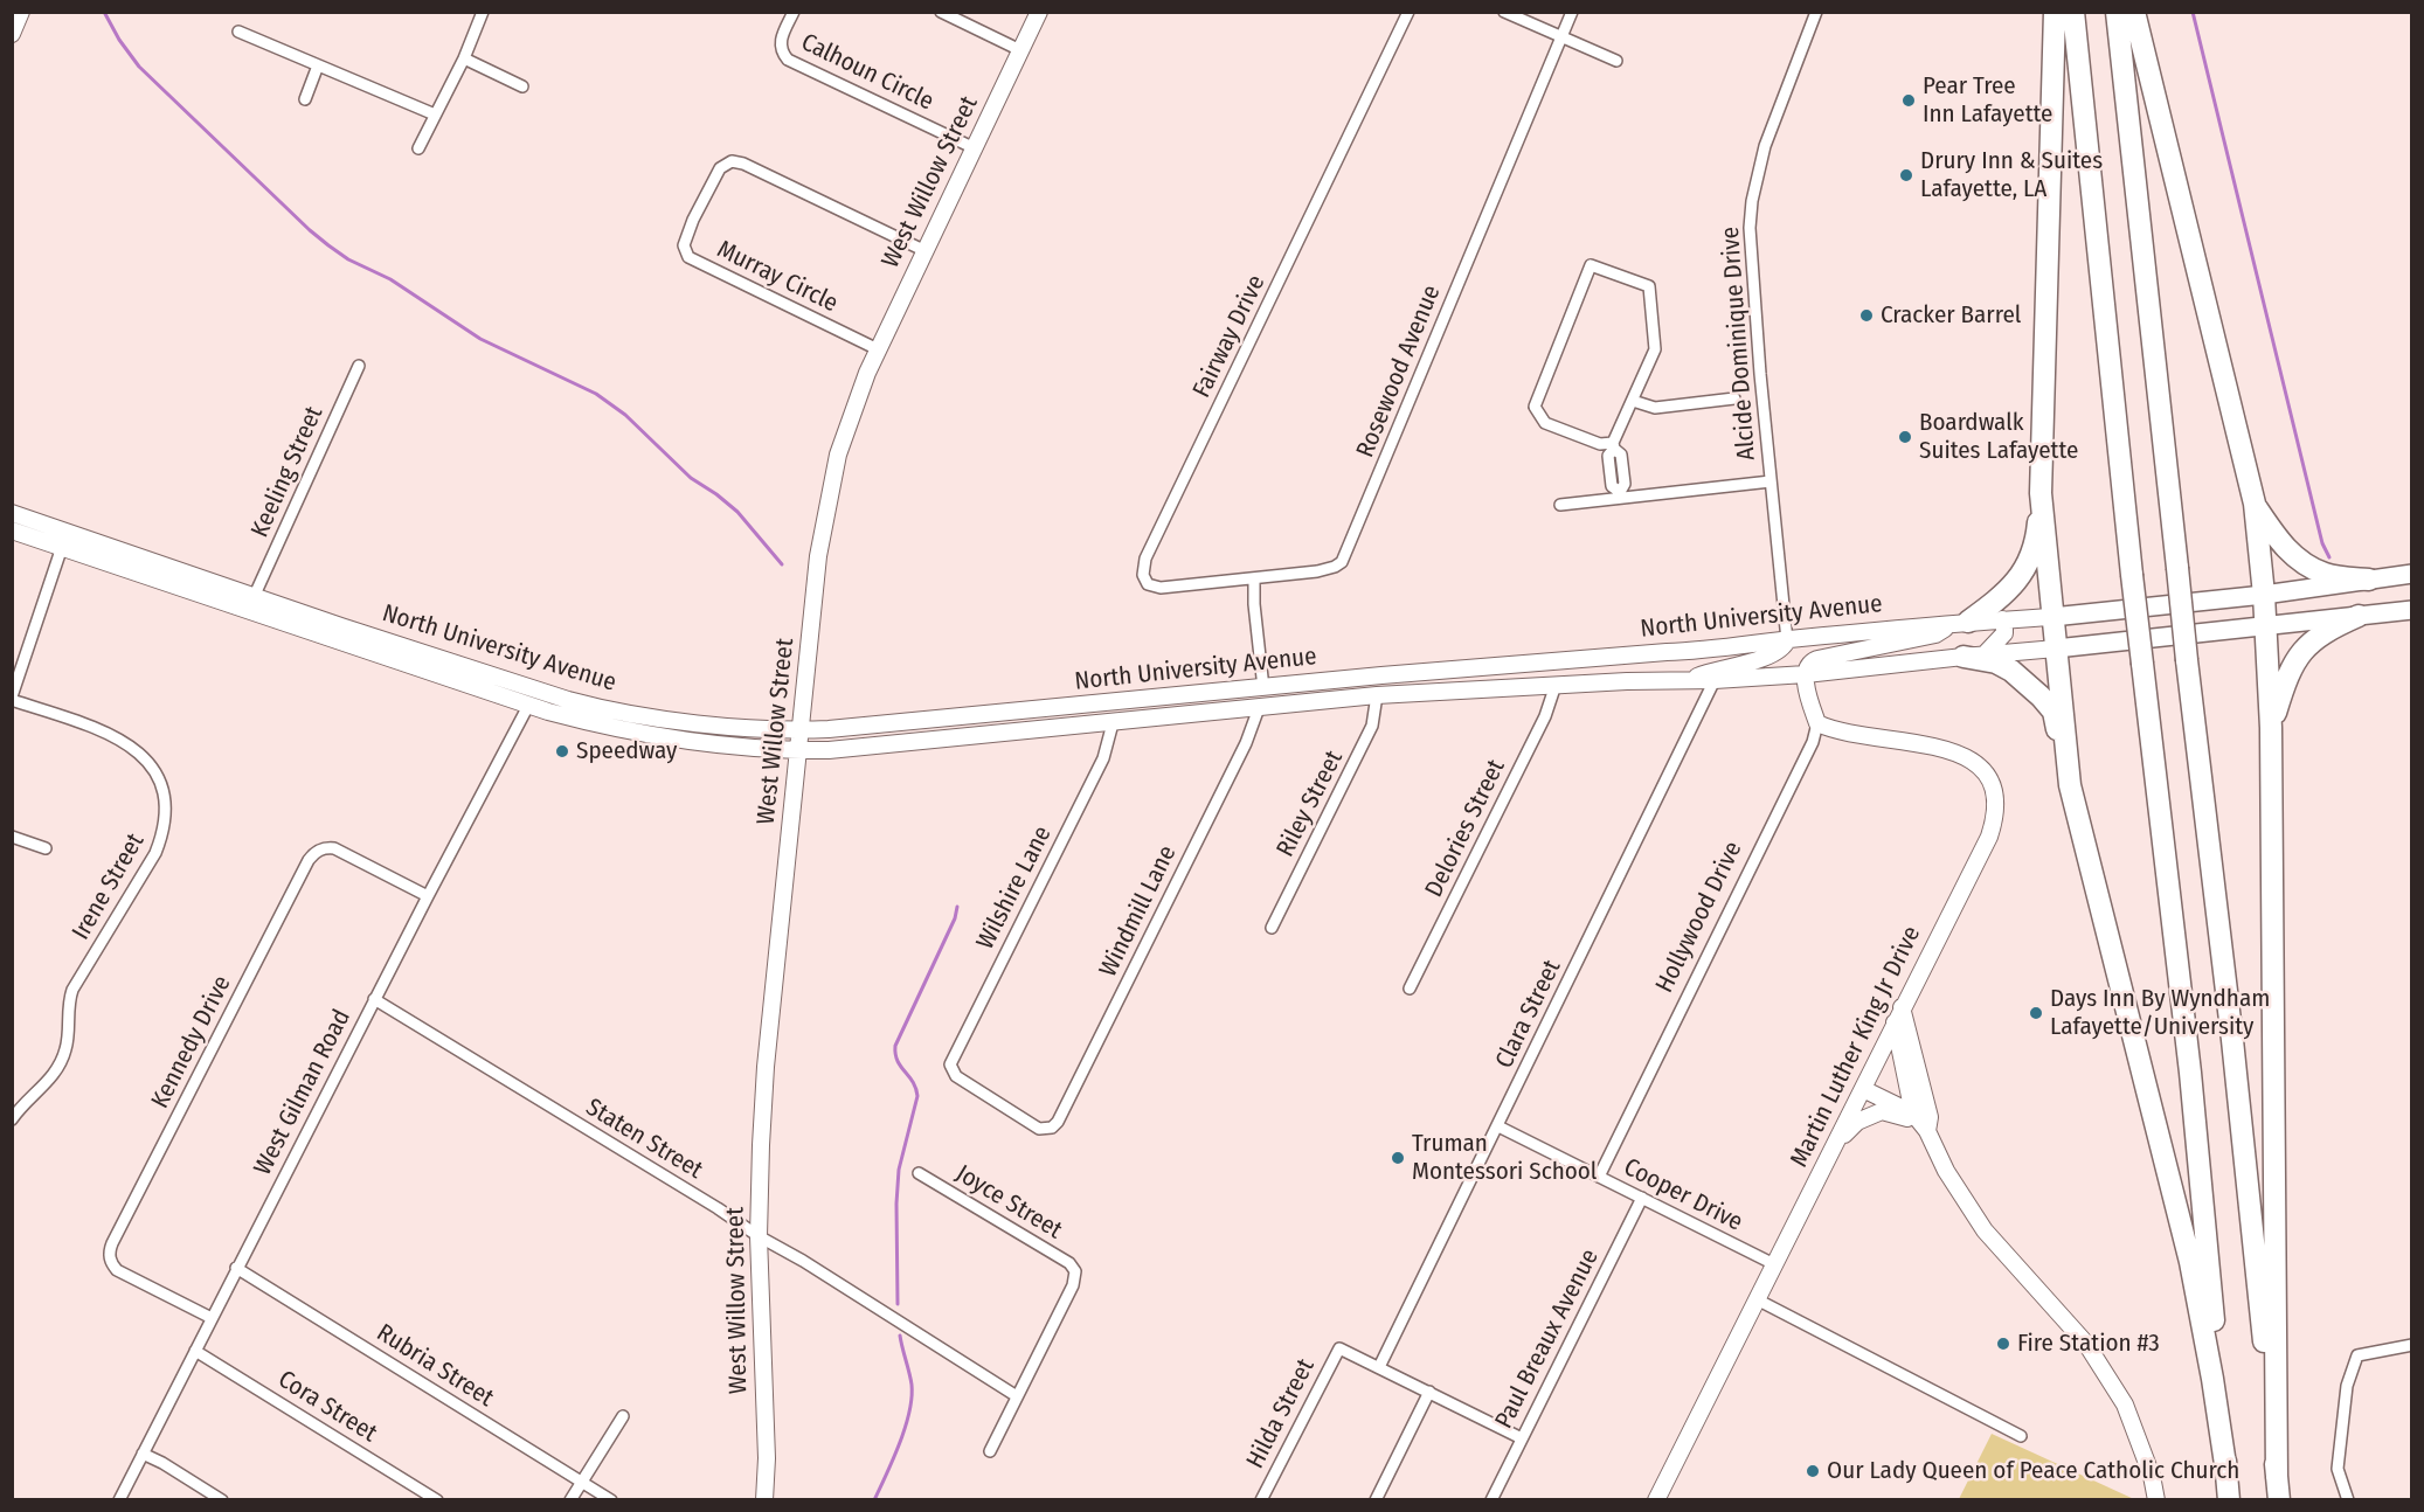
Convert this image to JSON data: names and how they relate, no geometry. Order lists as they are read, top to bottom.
{
  "streets": {
    "main road": ["West Willow Street", "North University Avenue", "Martin Luther King Jr Drive"],
    "street": [
      "Calhoun Circle",
      "Murray Circle",
      "Fairway Drive",
      "Alcide Dominique Drive",
      "Rosewood Avenue",
      "Keeling Street",
      "Riley Street",
      "Delories Street",
      "Irene Street",
      "Wilshire Lane",
      "Windmill Lane",
      "Hollywood Drive",
      "Clara Street",
      "Kennedy Drive",
      "West Gilman Road",
      "Staten Street",
      "Cooper Drive",
      "Joyce Street",
      "Paul Breaux Avenue",
      "Rubria Street",
      "Cora Street",
      "Hilda Street"
    ]
  },
  "crossings": [
    ["Calhoun Circle", "West Willow Street"],
    ["West Willow Street", "Murray Circle"],
    ["West Willow Street", "North University Avenue"],
    ["West Willow Street", "Staten Street"],
    ["Fairway Drive", "Rosewood Avenue"],
    ["Alcide Dominique Drive", "North University Avenue"],
    ["Keeling Street", "North University Avenue"],
    ["North University Avenue", "Riley Street"],
    ["North University Avenue", "Delories Street"],
    ["North University Avenue", "Wilshire Lane"],
    ["North University Avenue", "Windmill Lane"],
    ["North University Avenue", "Clara Street"],
    ["North University Avenue", "West Gilman Road"],
    ["Wilshire Lane", "Windmill Lane"],
    ["Hollywood Drive", "Martin Luther King Jr Drive"],
    ["Hollywood Drive", "Cooper Drive"],
    ["Clara Street", "Cooper Drive"],
    ["Clara Street", "Hilda Street"],
    ["Kennedy Drive", "West Gilman Road"],
    ["Martin Luther King Jr Drive", "Cooper Drive"],
    ["West Gilman Road", "Staten Street"],
    ["West Gilman Road", "Rubria Street"],
    ["West Gilman Road", "Cora Street"],
    ["Staten Street", "Joyce Street"],
    ["Cooper Drive", "Paul Breaux Avenue"]
  ],
  "places": [
    "Pear Tree Inn Lafayette",
    "Drury Inn & Suites Lafayette, LA",
    "Cracker Barrel",
    "Boardwalk Suites Lafayette",
    "Speedway",
    "Days Inn By Wyndham Lafayette/University",
    "Truman Montessori School",
    "Fire Station #3",
    "Our Lady Queen of Peace Catholic Church"
  ]
}
